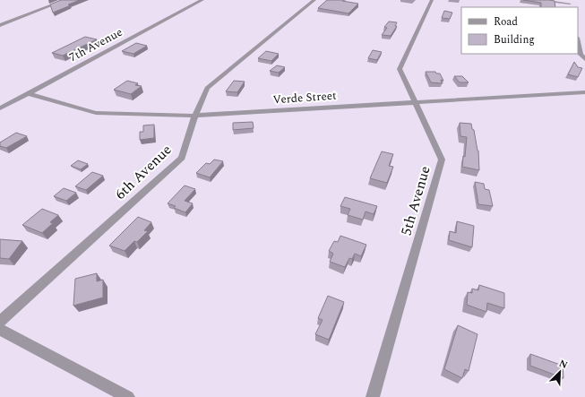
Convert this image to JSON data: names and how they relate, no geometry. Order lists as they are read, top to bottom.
{
  "streets": {
    "street": [
      "7th Avenue",
      "Verde Street",
      "6th Avenue",
      "5th Avenue"
    ]
  },
  "crossings": [
    ["7th Avenue", "Verde Street"],
    ["Verde Street", "6th Avenue"],
    ["Verde Street", "5th Avenue"]
  ],
  "legend": ["Road", "Building"],
  "north": "top right"
}
